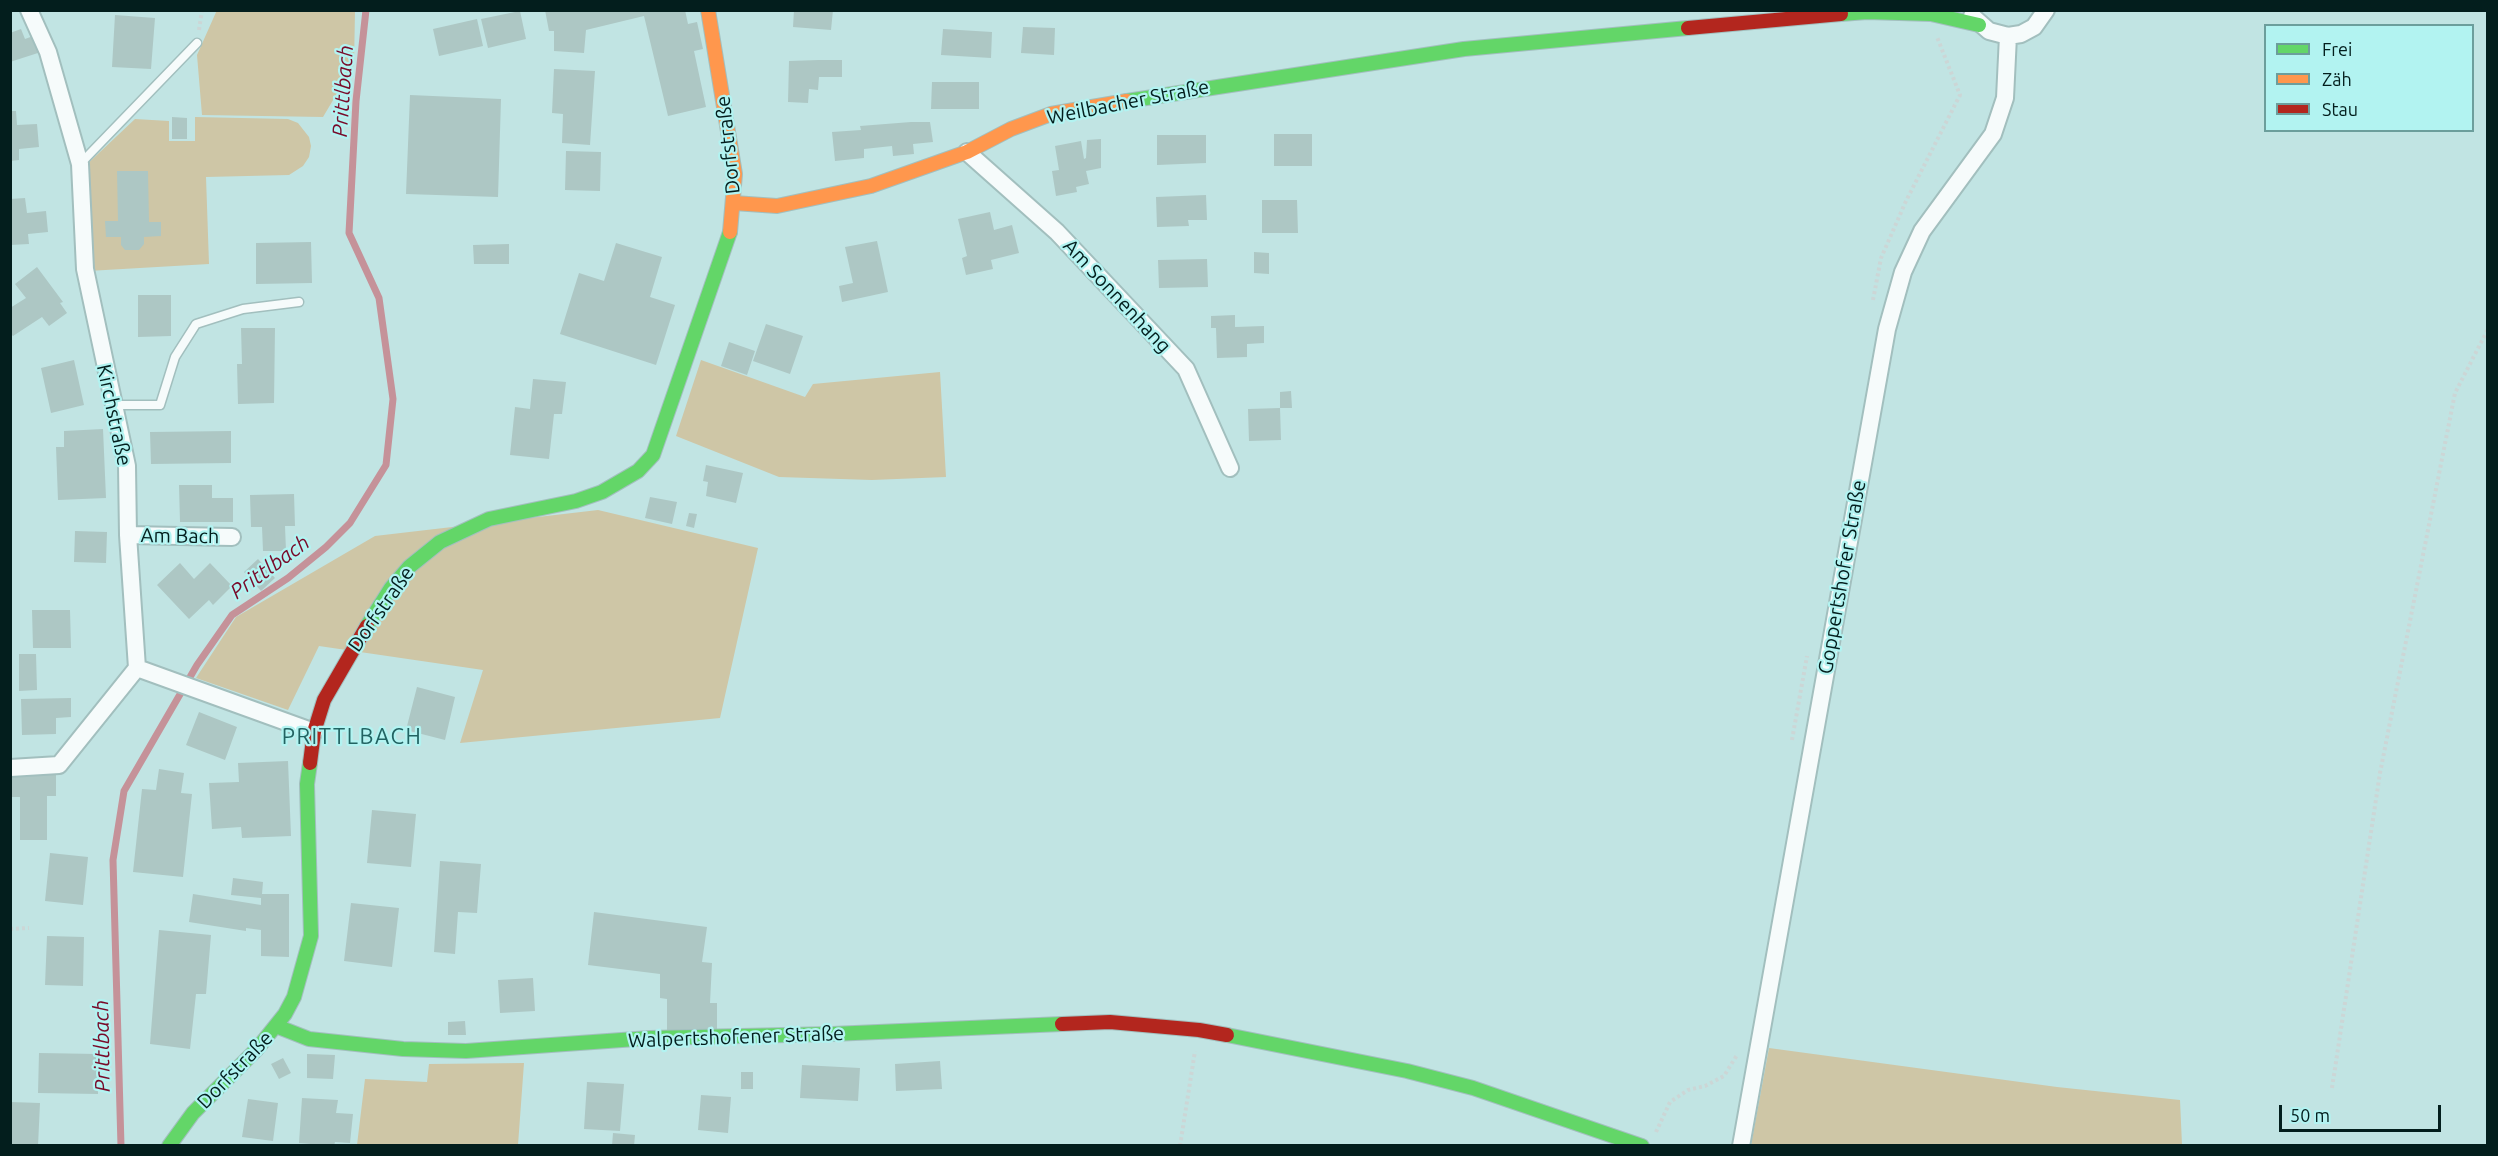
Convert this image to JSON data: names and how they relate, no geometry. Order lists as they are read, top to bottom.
{
  "streets": {
    "street": [
      "Weilbacher Straße",
      "Dorfstraße",
      "Am Sonnenhang",
      "Kirchstraße",
      "Am Bach",
      "Goppertshofer Straße",
      "Walpertshofener Straße"
    ]
  },
  "crossings": [
    ["Weilbacher Straße", "Dorfstraße"],
    ["Weilbacher Straße", "Am Sonnenhang"],
    ["Dorfstraße", "Walpertshofener Straße"],
    ["Kirchstraße", "Am Bach"]
  ],
  "districts": ["PRITTLBACH"],
  "water": ["Prittlbach"],
  "legend": ["Frei", "Zäh", "Stau"],
  "scale_bar": "50 m"
}
